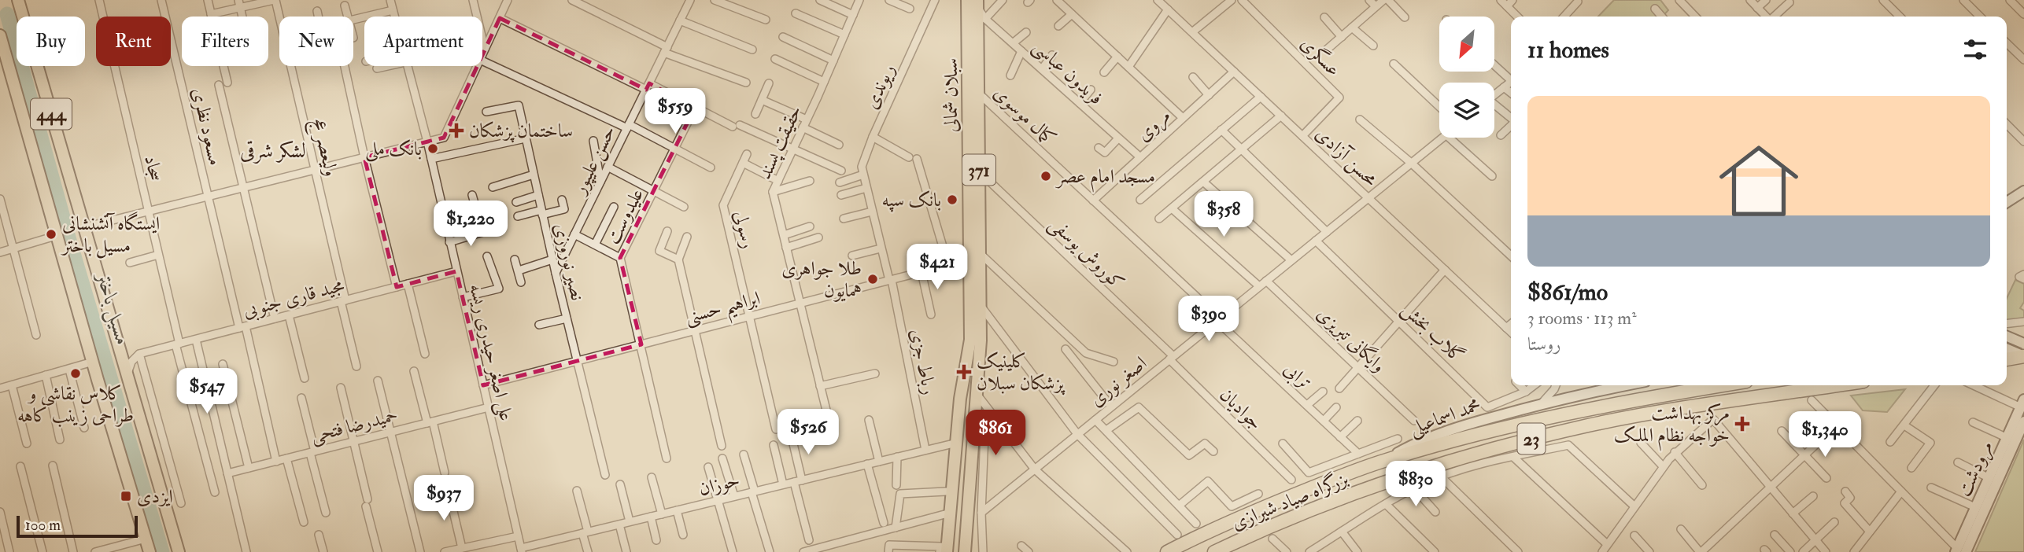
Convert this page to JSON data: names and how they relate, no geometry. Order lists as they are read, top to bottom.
{
  "streets": {
    "highway": ["23", "بزرگراه صیاد شیرازی"],
    "main road": [
      "سبلان شمالی",
      "444",
      "371",
      "محمد اسماعیلی",
      "مرودشت"
    ],
    "street": [
      "عسگری",
      "فریدون عباسی",
      "ریوندی",
      "کمال موسوی",
      "مروی",
      "مسعود نظری",
      "حقیقت پسند",
      "ولیعصر عج",
      "محسن آزادی",
      "حسن علیپور",
      "سجاد",
      "علیدوست",
      "رسولی",
      "کوروش یوسفی",
      "نصیر نوروزی",
      "مجید قاری جنوبی",
      "ابراهیم حسنی",
      "گلاب بخش",
      "وایگانی تبریزی",
      "علی اصغر حیدری ریسه",
      "رباط جزی",
      "ترابی",
      "اصغر نوری",
      "جوادیان",
      "حمیدرضا فتحی",
      "حوزان"
    ]
  },
  "crossings": [
    ["عسگری", "محسن آزادی"],
    ["فریدون عباسی", "سبلان شمالی"],
    ["فریدون عباسی", "مروی"],
    ["ریوندی", "ابراهیم حسنی"],
    ["ریوندی", "رباط جزی"],
    ["سبلان شمالی", "کمال موسوی"],
    ["سبلان شمالی", "371"],
    ["سبلان شمالی", "کوروش یوسفی"],
    ["سبلان شمالی", "ابراهیم حسنی"],
    ["سبلان شمالی", "حوزان"],
    ["کمال موسوی", "مروی"],
    ["کمال موسوی", "ترابی"],
    ["کمال موسوی", "اصغر نوری"],
    ["مروی", "محسن آزادی"],
    ["مسعود نظری", "مجید قاری جنوبی"],
    ["مسعود نظری", "حمیدرضا فتحی"],
    ["حقیقت پسند", "ابراهیم حسنی"],
    ["ولیعصر عج", "مجید قاری جنوبی"],
    ["محسن آزادی", "اصغر نوری"],
    ["حسن علیپور", "نصیر نوروزی"],
    ["سجاد", "مجید قاری جنوبی"],
    ["علیدوست", "ابراهیم حسنی"],
    ["رسولی", "ابراهیم حسنی"],
    ["کوروش یوسفی", "اصغر نوری"],
    ["کوروش یوسفی", "جوادیان"],
    ["نصیر نوروزی", "ابراهیم حسنی"],
    ["مجید قاری جنوبی", "علی اصغر حیدری ریسه"],
    ["ابراهیم حسنی", "علی اصغر حیدری ریسه"],
    ["ابراهیم حسنی", "رباط جزی"],
    ["گلاب بخش", "اصغر نوری"],
    ["وایگانی تبریزی", "اصغر نوری"],
    ["علی اصغر حیدری ریسه", "حمیدرضا فتحی"],
    ["علی اصغر حیدری ریسه", "حوزان"],
    ["رباط جزی", "حوزان"],
    ["ترابی", "اصغر نوری"],
    ["اصغر نوری", "جوادیان"],
    ["محمد اسماعیلی", "بزرگراه صیاد شیرازی"]
  ],
  "districts": ["لشکر شرقی"],
  "water": ["مسیل باختر"],
  "places": {
    "health": ["ساختمان پزشکان", "کلینیک پزشکان سبلان", "مرکز بهداشت خواجه نظام الملک"],
    "other": [
      "بانک ملی",
      "مسجد امام عصر",
      "بانک سپه",
      "ایستگاه آتشنشانی مسیل باختر",
      "طلا جواهری همایون",
      "کلاس نقاشی و طراحی زینب کاهه"
    ],
    "transit": ["ایزدی"]
  },
  "scale_bar": "100 m",
  "north": "bottom left",
  "page": {
    "chip": [
      "Buy",
      "Rent",
      "Filters",
      "New",
      "Apartment"
    ],
    "heading": "11 homes",
    "list": [
      {
        "name": "$861/mo",
        "note": "3 rooms · 113 m² · روستا"
      }
    ],
    "price": [
      "$559",
      "$358",
      "$1,220",
      "$421",
      "$390",
      "$547",
      "$526",
      "$861",
      "$1,340",
      "$830",
      "$937"
    ],
    "scale": "100 m"
  }
}
